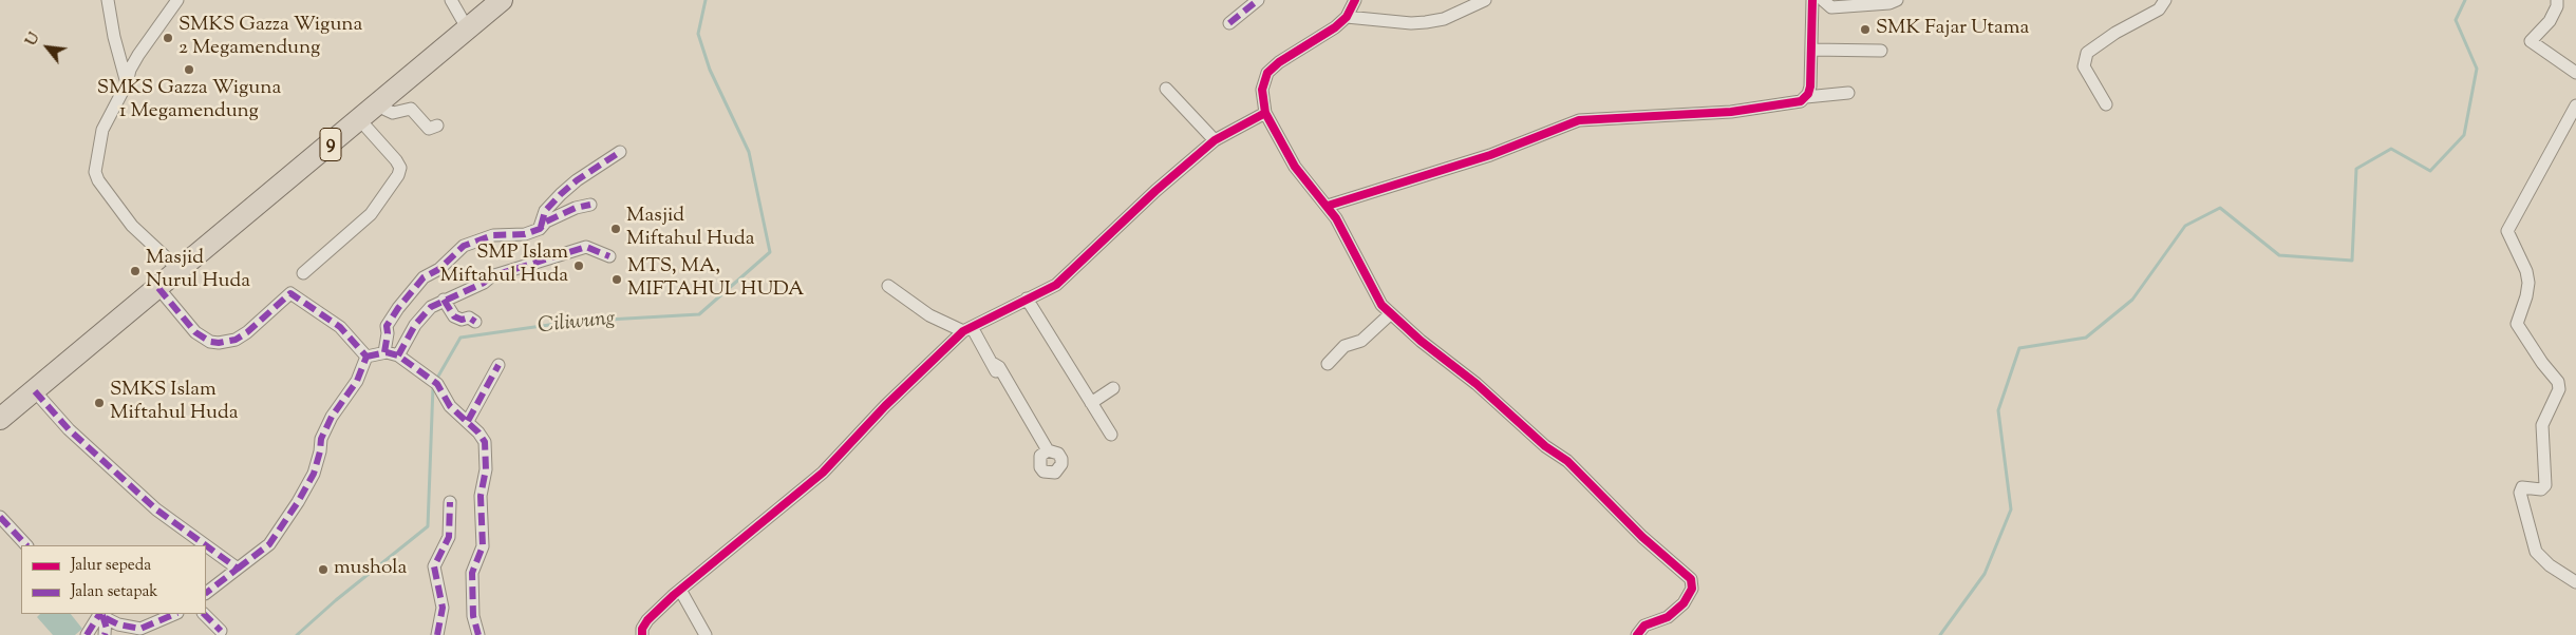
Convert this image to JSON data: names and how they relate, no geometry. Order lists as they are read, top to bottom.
{
  "streets": {
    "highway": ["9"]
  },
  "water": ["Ciliwung"],
  "places": [
    "SMK Fajar Utama",
    "SMKS Gazza Wiguna 2 Megamendung",
    "SMKS Gazza Wiguna 1 Megamendung",
    "Masjid Miftahul Huda",
    "SMP Islam Miftahul Huda",
    "Masjid Nurul Huda",
    "MTS, MA, MIFTAHUL HUDA",
    "SMKS Islam Miftahul Huda",
    "mushola"
  ],
  "legend": ["Jalur sepeda", "Jalan setapak"],
  "north": "top left"
}
